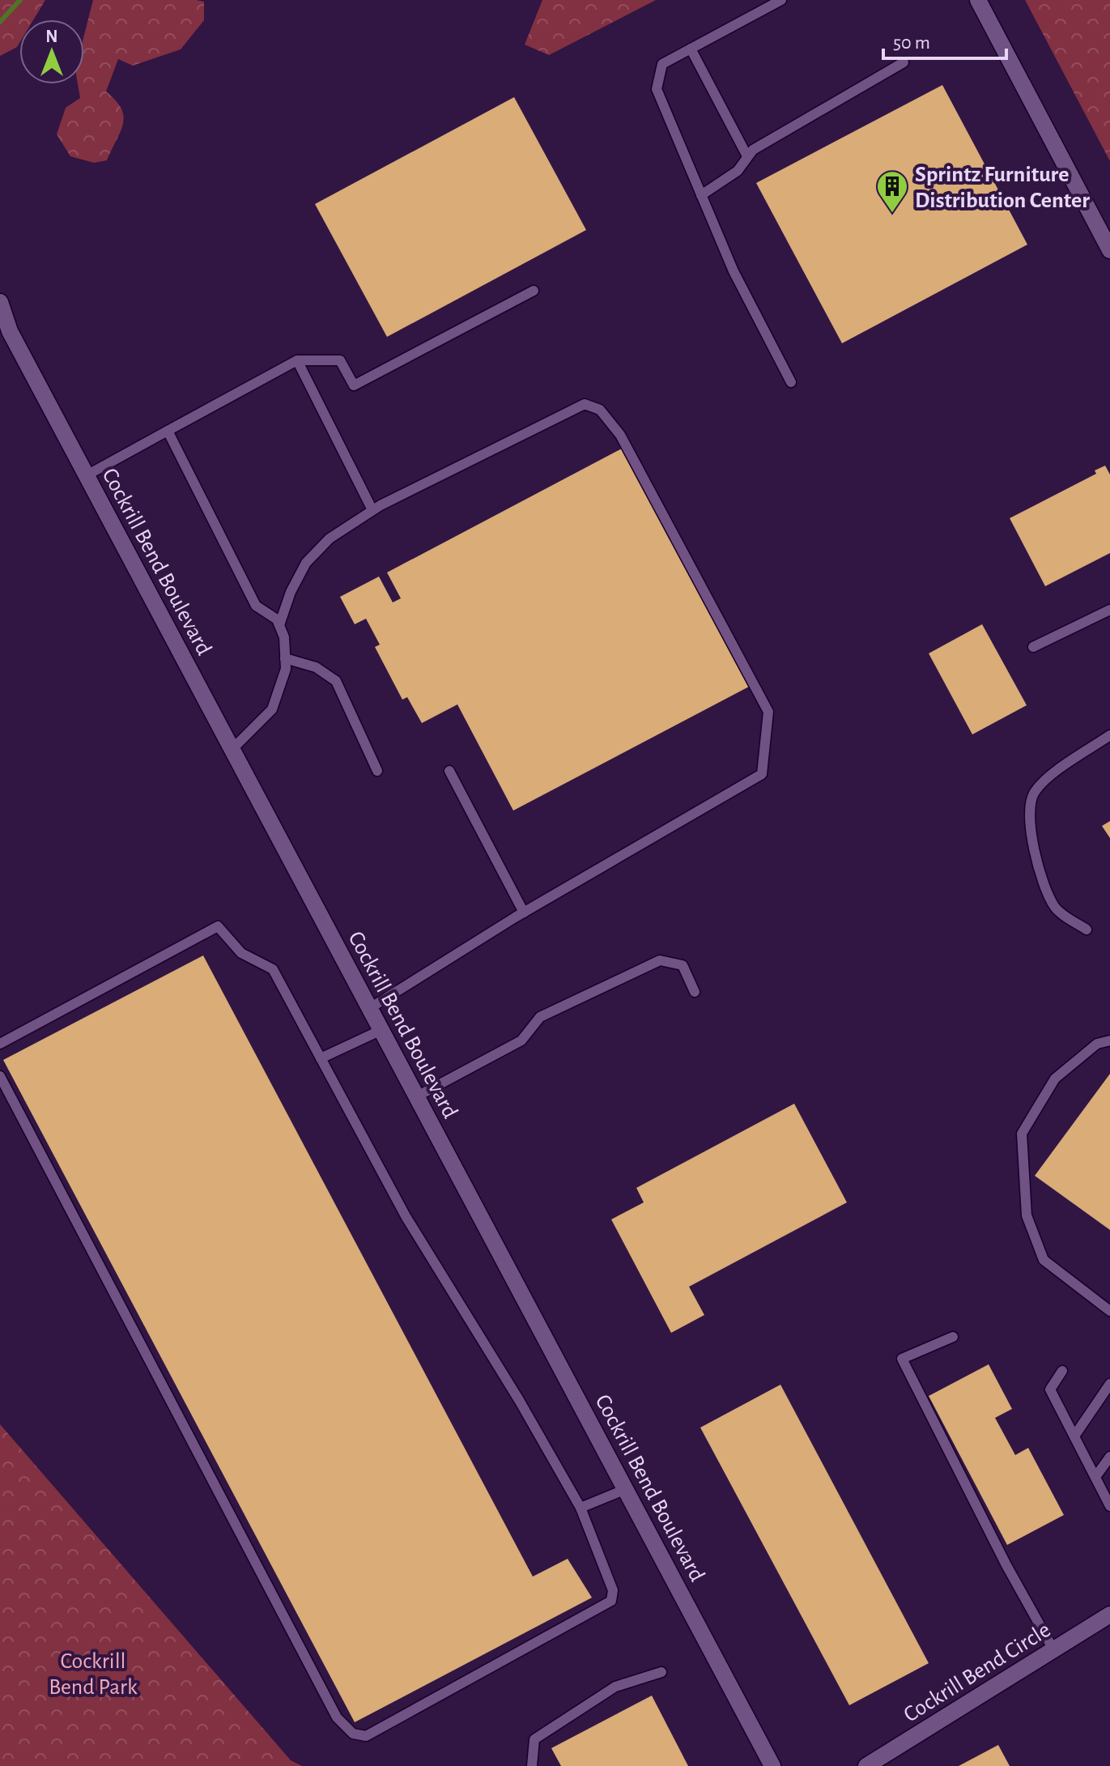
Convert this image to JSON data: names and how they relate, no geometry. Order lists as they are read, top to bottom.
{
  "streets": {
    "street": ["Cockrill Bend Boulevard", "Cockrill Bend Circle"]
  },
  "parks": ["Cockrill Bend Park"],
  "places": {
    "building": ["Sprintz Furniture Distribution Center"]
  },
  "scale_bar": "50 m",
  "north": "top"
}
